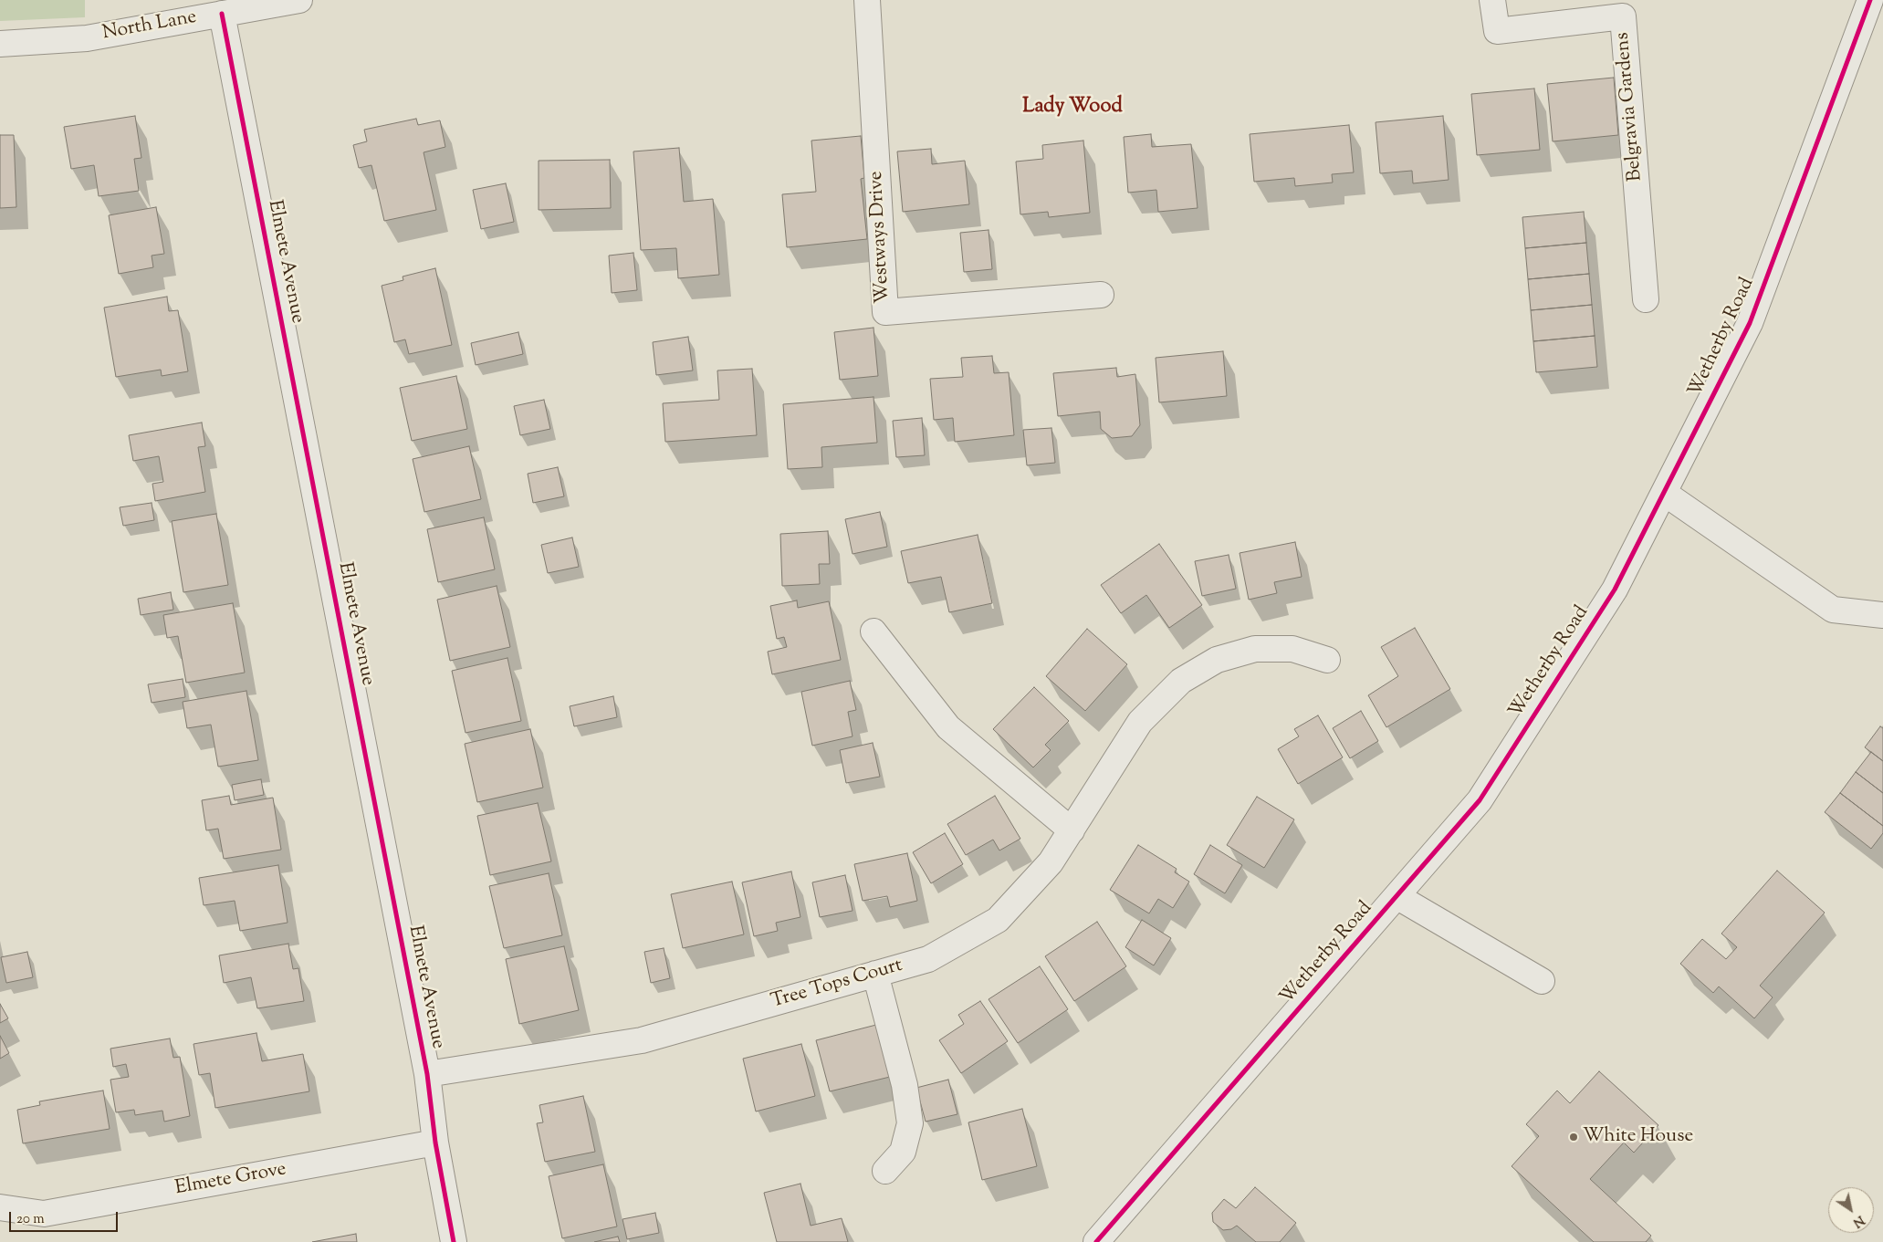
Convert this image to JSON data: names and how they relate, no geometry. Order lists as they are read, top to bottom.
{
  "streets": {
    "street": [
      "North Lane",
      "Belgravia Gardens",
      "Westways Drive",
      "Elmete Avenue",
      "Wetherby Road",
      "Tree Tops Court",
      "Elmete Grove"
    ]
  },
  "crossings": [
    ["North Lane", "Elmete Avenue"],
    ["Elmete Avenue", "Tree Tops Court"],
    ["Elmete Avenue", "Elmete Grove"]
  ],
  "districts": ["Lady Wood"],
  "places": ["White House"],
  "scale_bar": "20 m",
  "north": "bottom right"
}
